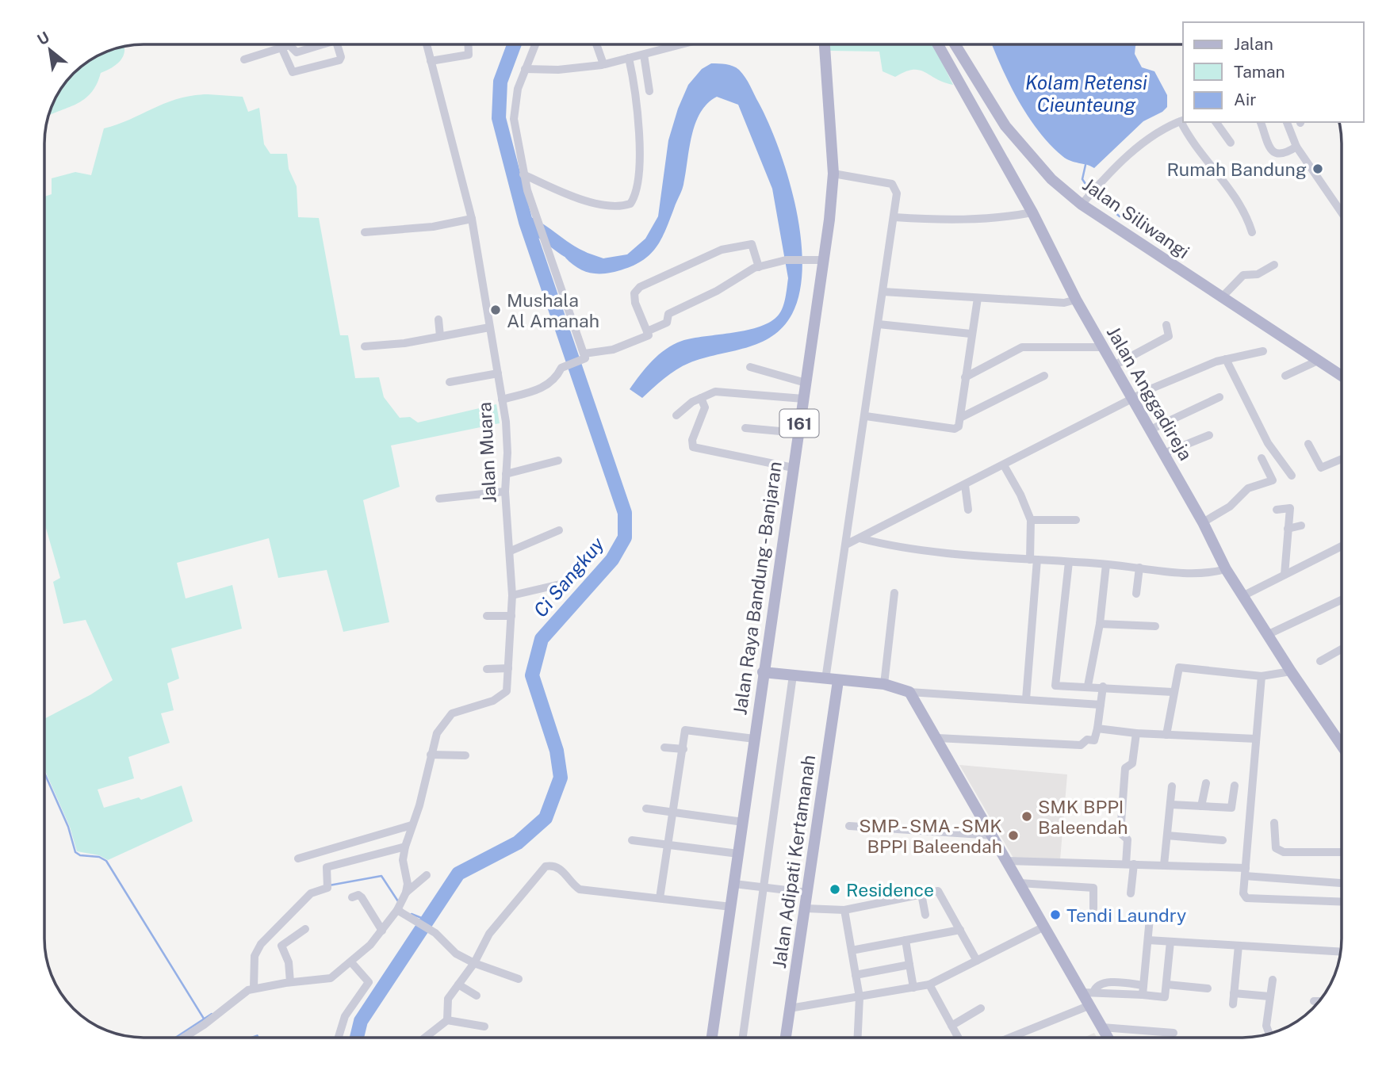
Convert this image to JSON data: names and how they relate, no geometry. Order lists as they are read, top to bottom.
{
  "streets": {
    "main road": [
      "Jalan Siliwangi",
      "Jalan Anggadireja",
      "161",
      "Jalan Raya Bandung - Banjaran",
      "Jalan Adipati Kertamanah"
    ],
    "street": ["Jalan Muara"]
  },
  "water": ["Kolam Retensi Cieunteung", "Ci Sangkuy"],
  "places": [
    "Rumah Bandung",
    "Mushala Al Amanah",
    "SMK BPPI Baleendah",
    "SMP - SMA - SMK BPPI Baleendah",
    "Residence",
    "Tendi Laundry"
  ],
  "legend": ["Jalan", "Taman", "Air"],
  "north": "top left"
}
